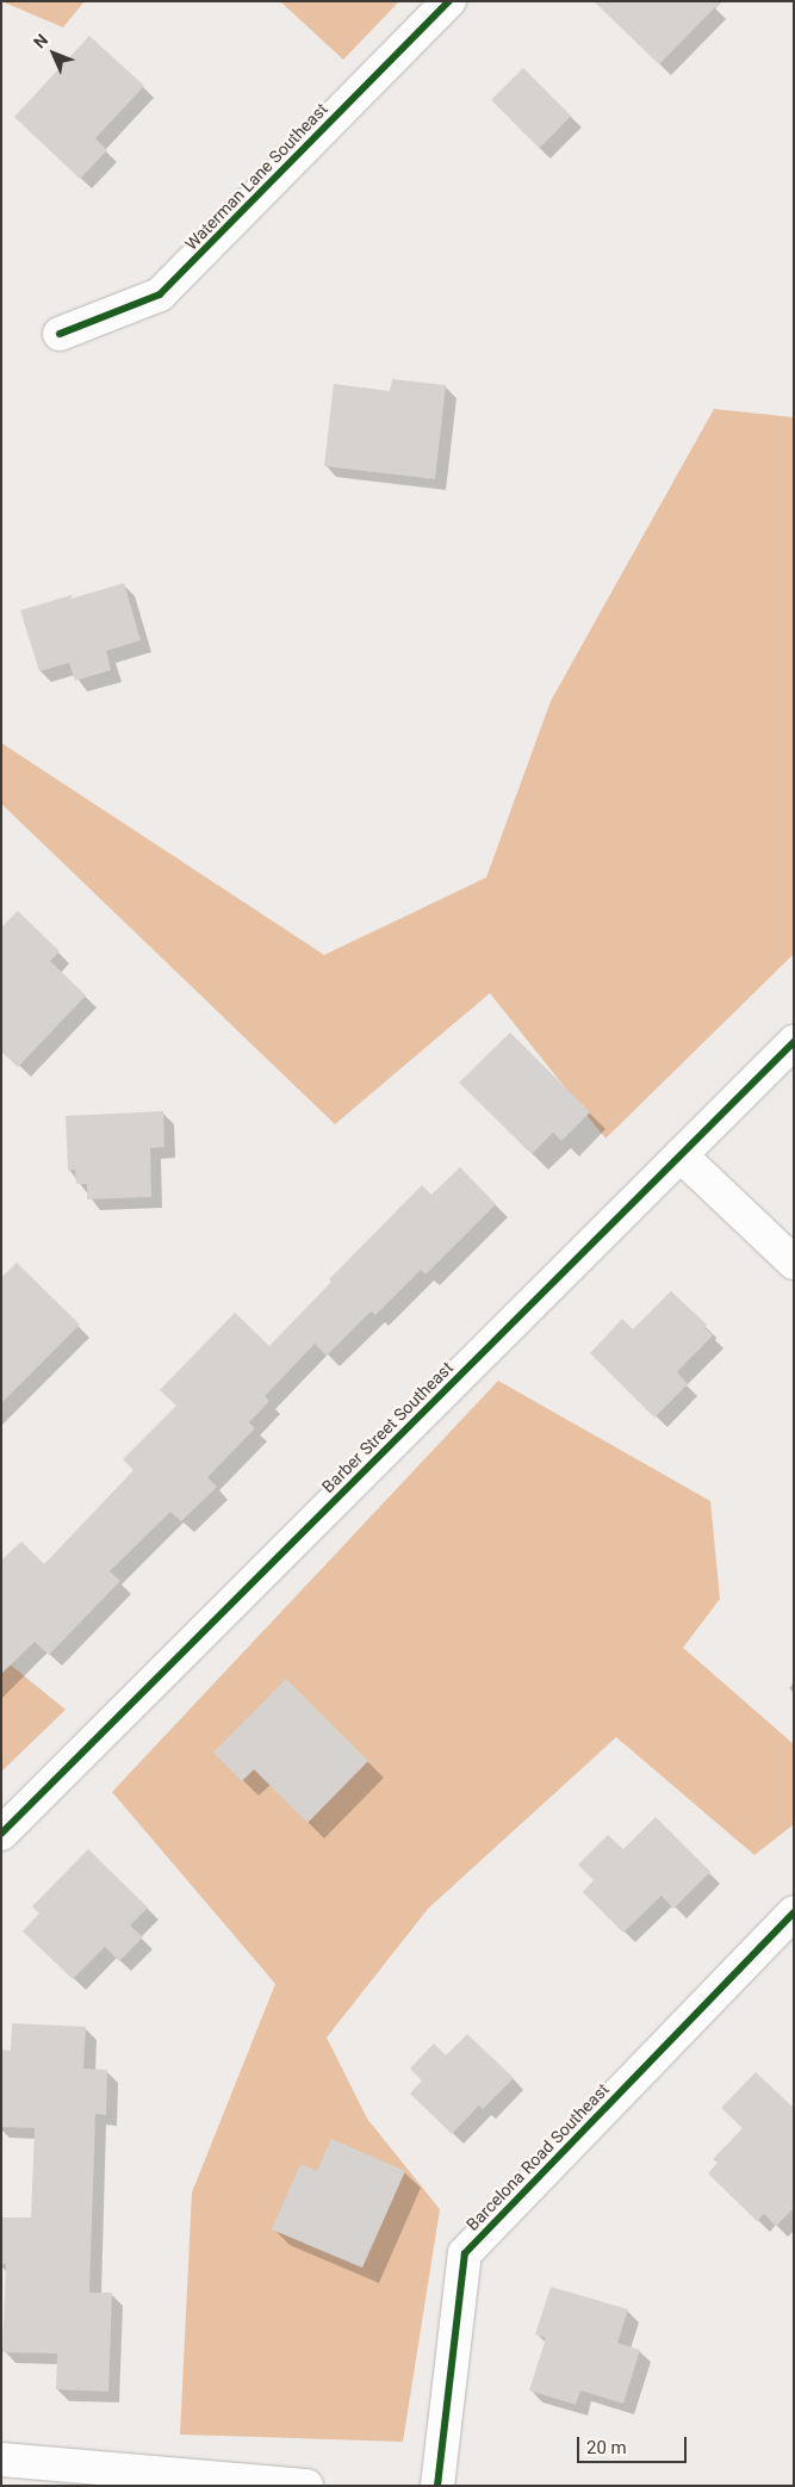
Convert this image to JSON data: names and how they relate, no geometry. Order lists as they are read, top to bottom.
{
  "streets": {
    "street": ["Waterman Lane Southeast", "Barber Street Southeast", "Barcelona Road Southeast"]
  },
  "scale_bar": "20 m",
  "north": "top left"
}
